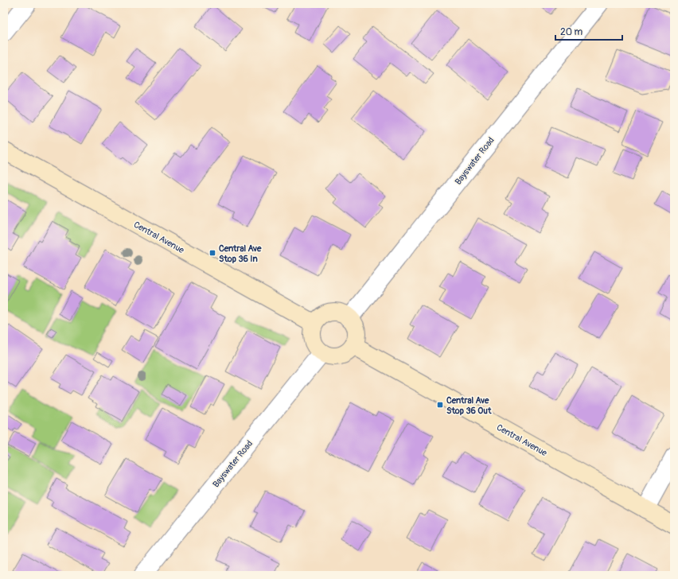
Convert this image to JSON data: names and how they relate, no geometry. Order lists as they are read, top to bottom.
{
  "streets": {
    "street": ["Bayswater Road", "Central Avenue"]
  },
  "crossings": [
    ["Bayswater Road", "Central Avenue"]
  ],
  "places": {
    "transit": ["Central Ave Stop 36 In", "Central Ave Stop 36 Out"]
  },
  "scale_bar": "20 m"
}
